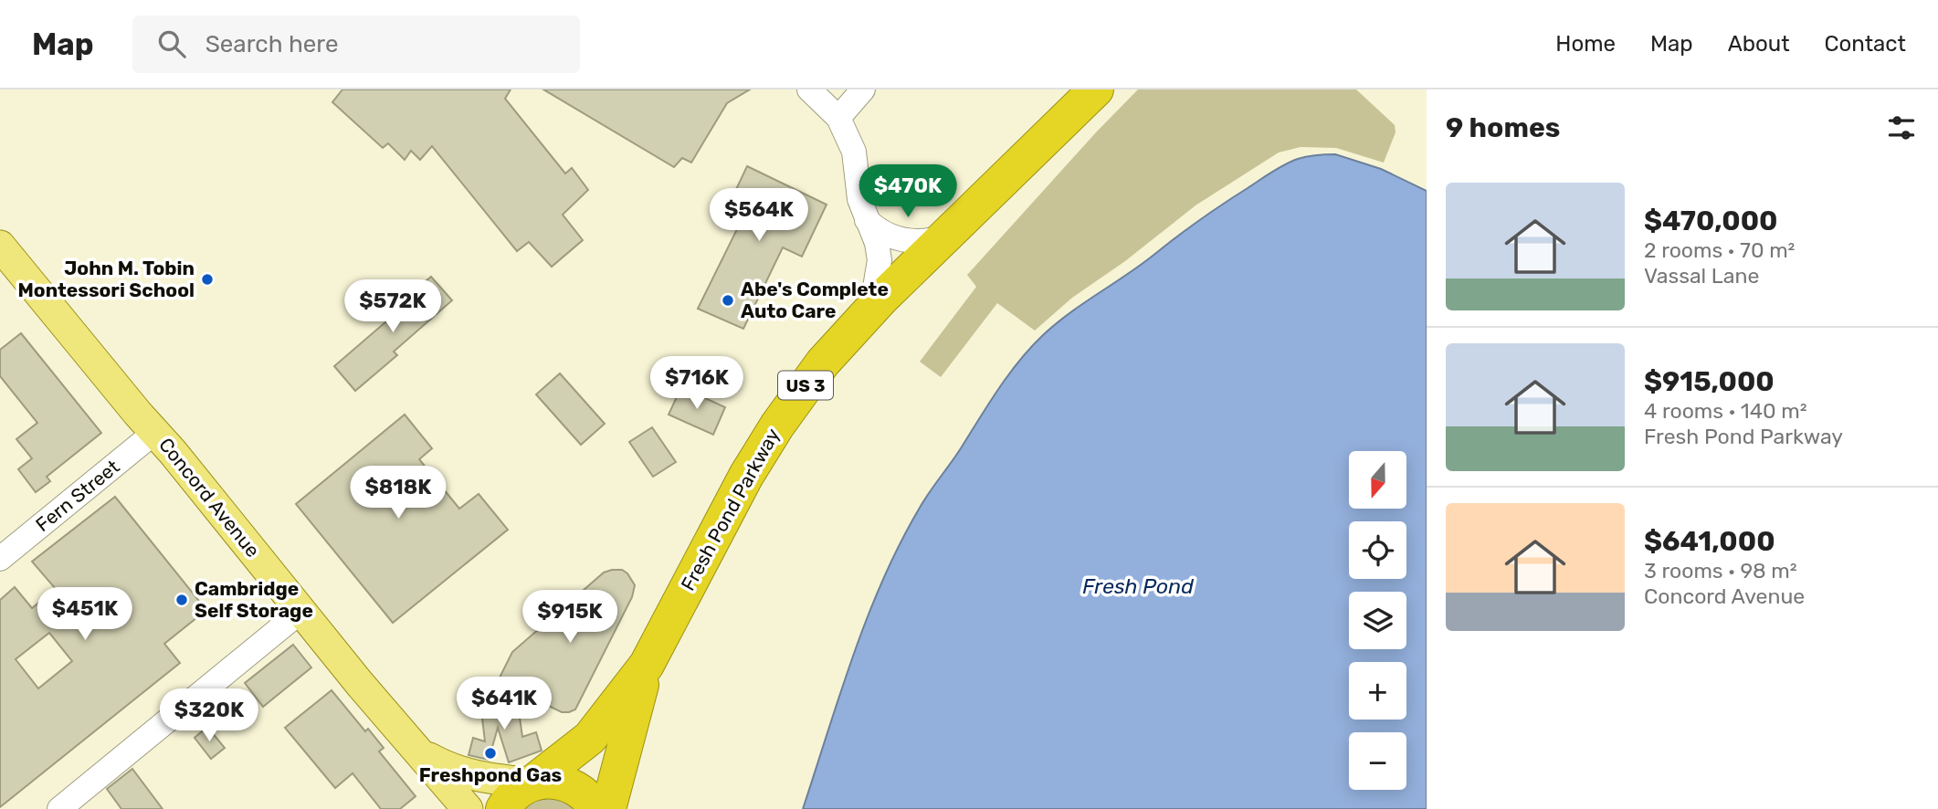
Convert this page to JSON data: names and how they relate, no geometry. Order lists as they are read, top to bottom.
{
  "streets": {
    "highway": ["US 3", "Fresh Pond Parkway"],
    "main road": ["Concord Avenue"],
    "street": ["Fern Street"]
  },
  "crossings": [
    ["US 3", "Concord Avenue"],
    ["US 3", "Fresh Pond Parkway"],
    ["Fern Street", "Concord Avenue"],
    ["Concord Avenue", "Fresh Pond Parkway"]
  ],
  "water": ["Fresh Pond"],
  "places": [
    "John M. Tobin Montessori School",
    "Abe's Complete Auto Care",
    "Cambridge Self Storage",
    "Freshpond Gas"
  ],
  "north": "bottom",
  "page": {
    "header": "Map",
    "search": "Search here",
    "nav": [
      "Home",
      "Map",
      "About",
      "Contact"
    ],
    "heading": "9 homes",
    "price": [
      "$470K",
      "$564K",
      "$572K",
      "$716K",
      "$818K",
      "$451K",
      "$915K",
      "$641K",
      "$320K"
    ],
    "list": [
      {
        "name": "$470,000",
        "note": "2 rooms · 70 m² · Vassal Lane"
      },
      {
        "name": "$915,000",
        "note": "4 rooms · 140 m² · Fresh Pond Parkway"
      },
      {
        "name": "$641,000",
        "note": "3 rooms · 98 m² · Concord Avenue"
      }
    ],
    "map_buttons": ["+", "−"]
  }
}
